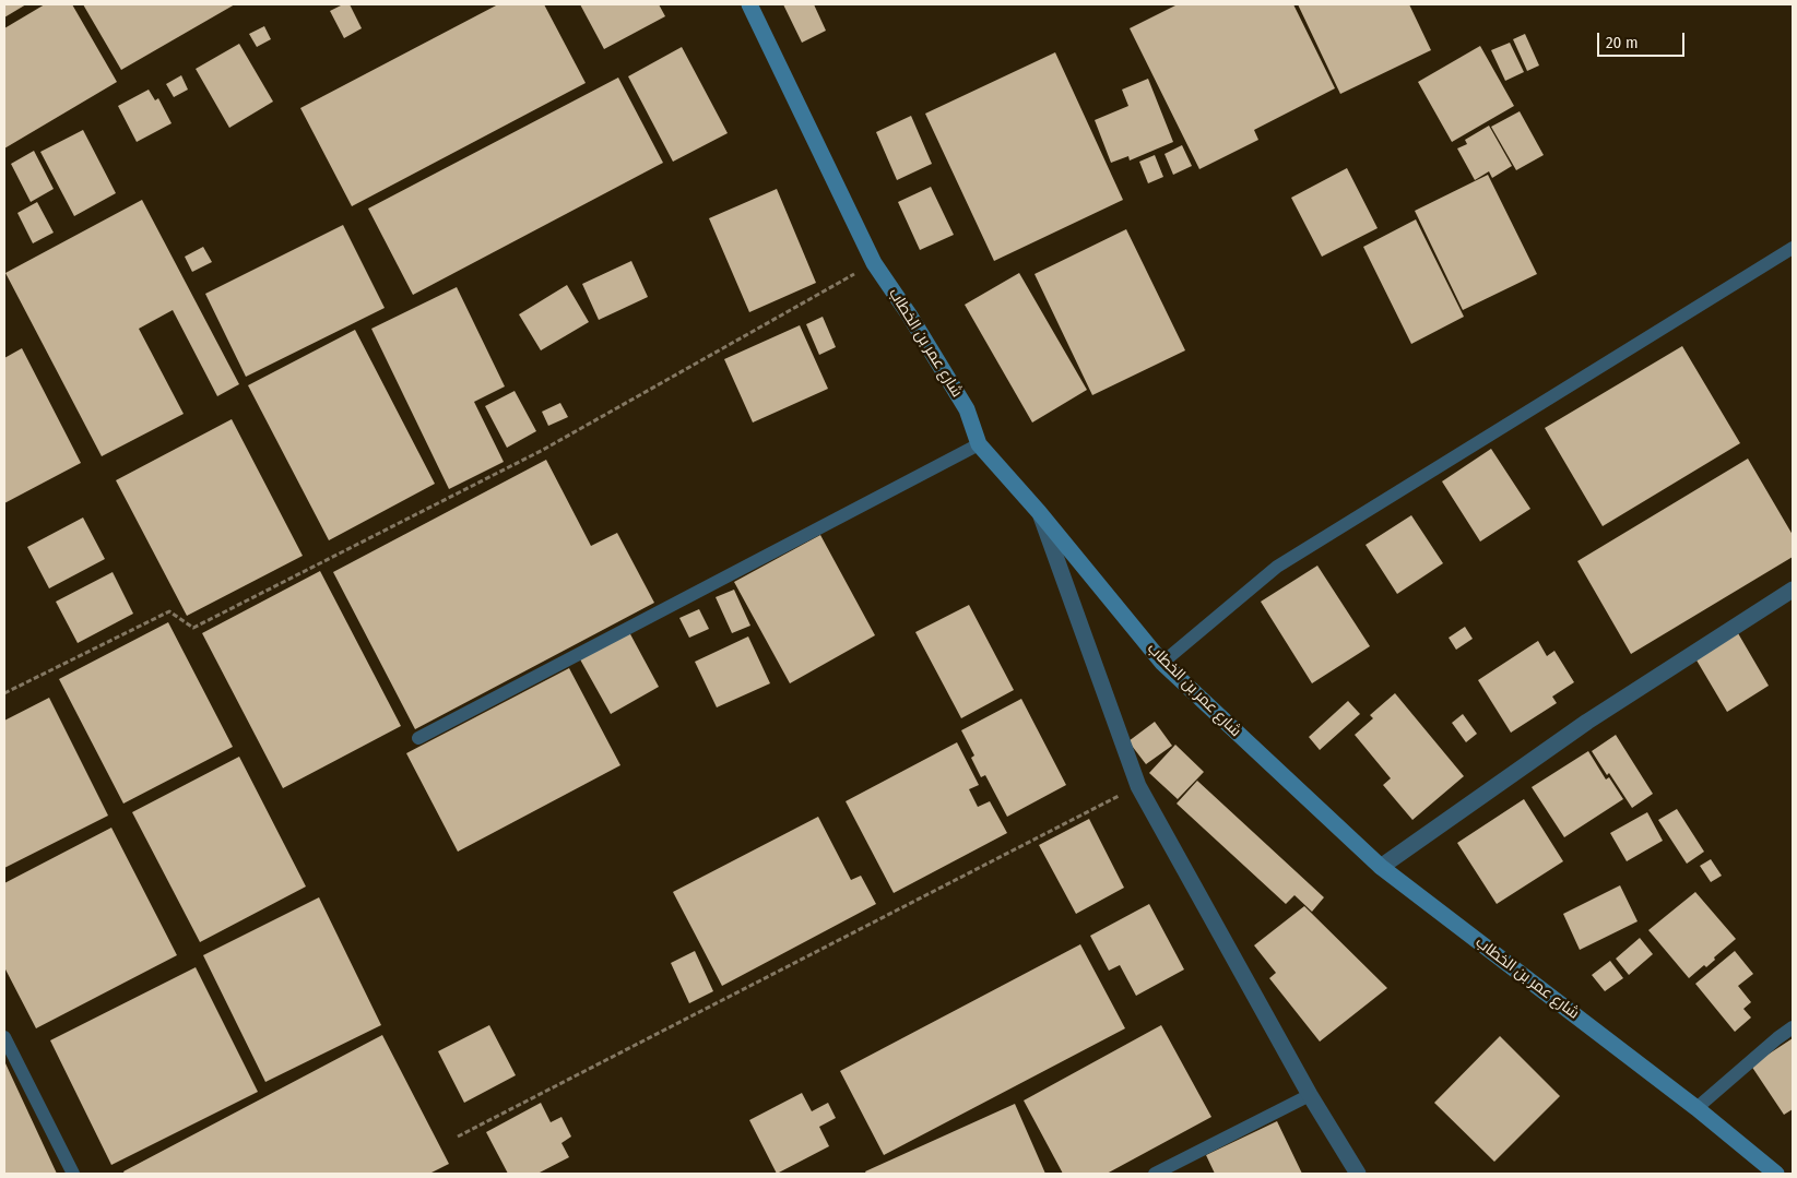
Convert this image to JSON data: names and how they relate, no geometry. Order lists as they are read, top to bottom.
{
  "streets": {
    "main road": ["شارع عمر بن الخطاب"]
  },
  "scale_bar": "20 m"
}
